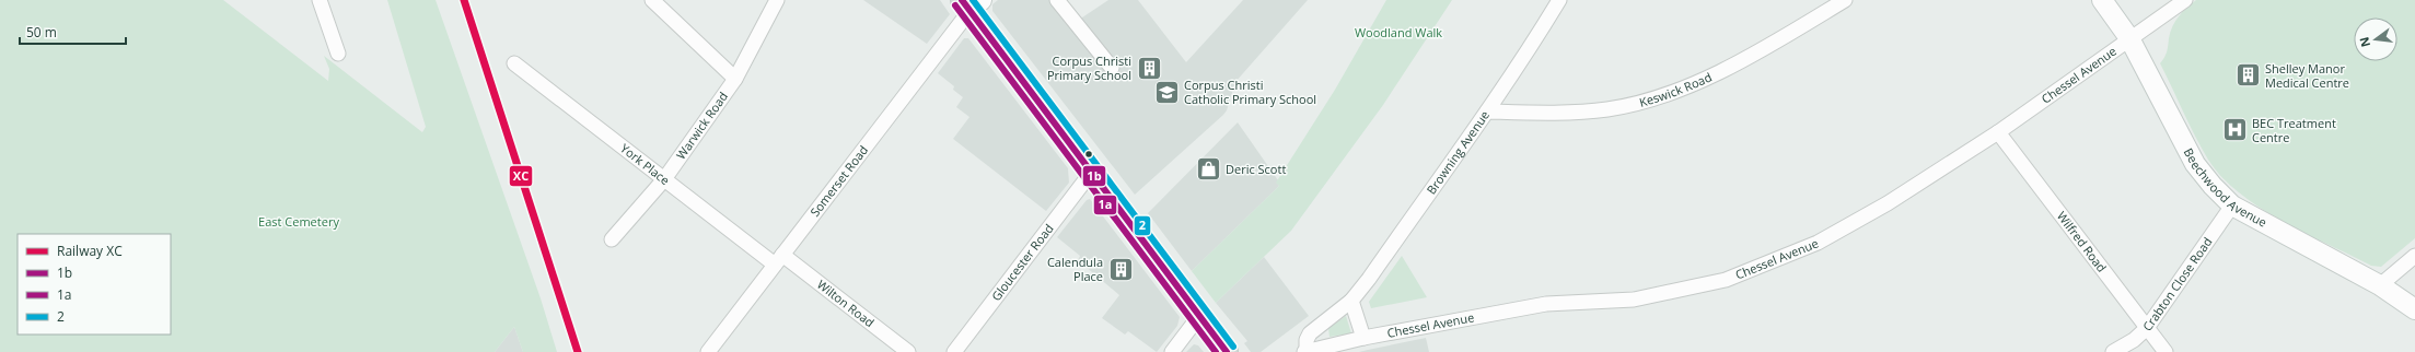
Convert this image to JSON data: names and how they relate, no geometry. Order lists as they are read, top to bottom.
{
  "streets": {
    "street": [
      "Chessel Avenue",
      "Keswick Road",
      "Warwick Road",
      "Browning Avenue",
      "York Place",
      "Somerset Road",
      "Beechwood Avenue",
      "Wilfred Road",
      "Gloucester Road",
      "Crabton Close Road",
      "Wilton Road"
    ]
  },
  "crossings": [
    ["Chessel Avenue", "Browning Avenue"],
    ["Chessel Avenue", "Beechwood Avenue"],
    ["Chessel Avenue", "Wilfred Road"],
    ["Keswick Road", "Browning Avenue"],
    ["Warwick Road", "York Place"],
    ["York Place", "Somerset Road"],
    ["York Place", "Wilton Road"],
    ["Somerset Road", "Wilton Road"],
    ["Beechwood Avenue", "Crabton Close Road"],
    ["Wilfred Road", "Crabton Close Road"]
  ],
  "parks": ["Woodland Walk", "East Cemetery"],
  "places": {
    "building": ["Corpus Christi Primary School", "Shelley Manor Medical Centre", "Calendula Place"],
    "school or university": ["Corpus Christi Catholic Primary School"],
    "hospital": ["BEC Treatment Centre"],
    "shop": ["Deric Scott"]
  },
  "lines": [
    "rail line XC",
    "transit line 1b",
    "transit line 2",
    "transit line 1a"
  ],
  "legend": [
    "Railway XC",
    "1b",
    "1a",
    "2"
  ],
  "scale_bar": "50 m",
  "north": "left"
}
